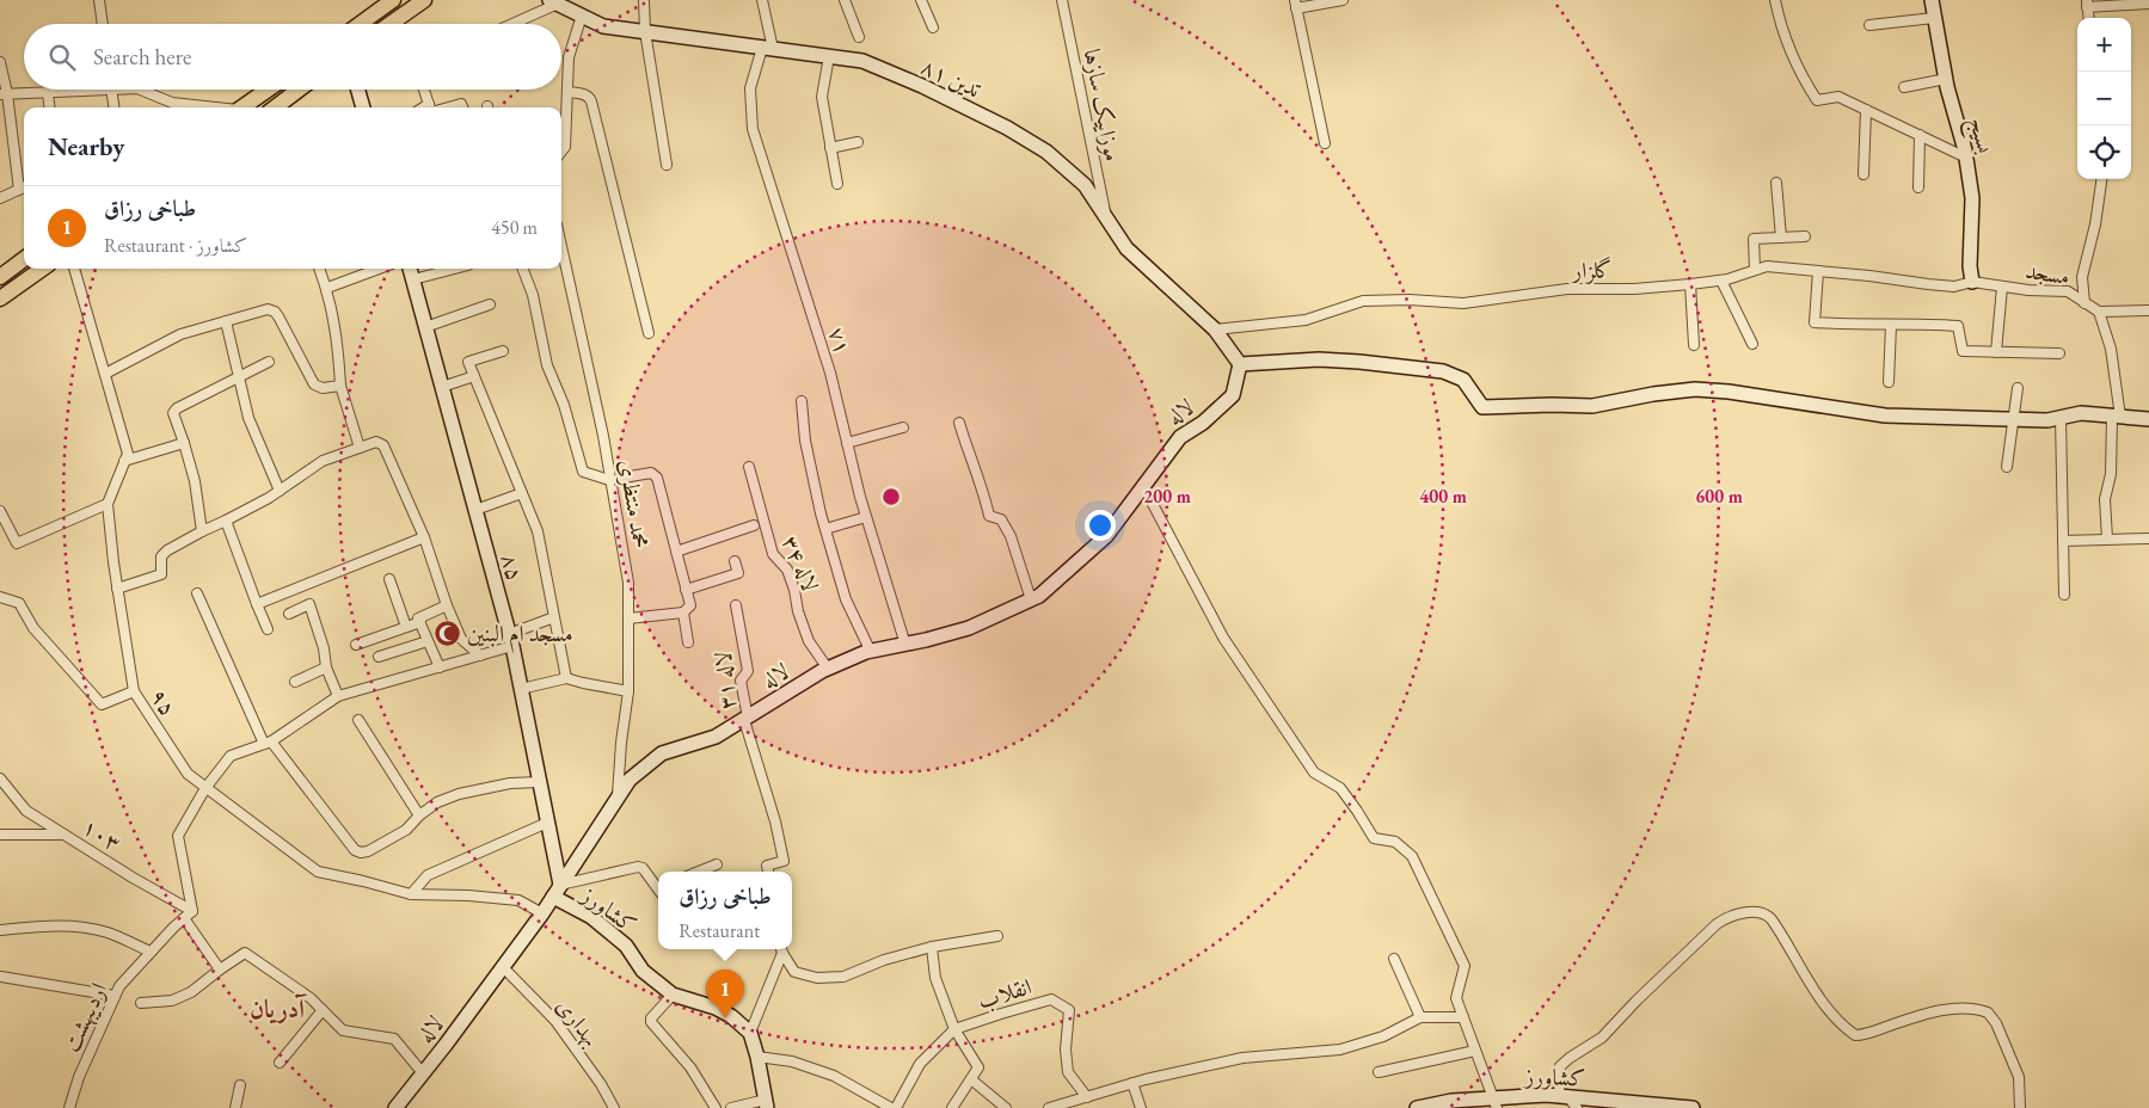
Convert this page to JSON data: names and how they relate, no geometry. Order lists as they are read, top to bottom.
{
  "streets": {
    "street": [
      "تدین ۸۱",
      "موزاییک سازها",
      "بسیج",
      "گلزار",
      "مسجد",
      "۷۱",
      "لاله",
      "محمد منتظری",
      "لاله ۳۴",
      "۸۵",
      "لاله ۳۱",
      "۹۵",
      "۱۰۳",
      "کشاورز",
      "انقلاب",
      "اردیبهشت",
      "بهداری"
    ]
  },
  "crossings": [
    ["تدین ۸۱", "موزاییک سازها"],
    ["تدین ۸۱", "گلزار"],
    ["تدین ۸۱", "۷۱"],
    ["تدین ۸۱", "لاله"],
    ["بسیج", "گلزار"],
    ["بسیج", "مسجد"],
    ["گلزار", "مسجد"],
    ["۷۱", "لاله"],
    ["لاله", "محمد منتظری"],
    ["لاله", "لاله ۳۴"],
    ["لاله", "۸۵"],
    ["لاله", "لاله ۳۱"],
    ["لاله", "۹۵"],
    ["لاله", "کشاورز"],
    ["لاله", "بهداری"],
    ["۱۰۳", "اردیبهشت"]
  ],
  "districts": ["آدریان"],
  "places": {
    "mosque": ["مسجد ام البنین"]
  },
  "page": {
    "map_buttons": ["+", "−"],
    "search": "Search here",
    "heading": "Nearby",
    "list": [
      {
        "mark": "1",
        "name": "طباخی رزاق",
        "note": "Restaurant · کشاورز",
        "value": "450 m"
      }
    ],
    "popup": ["طباخی رزاق", "Restaurant"],
    "pins": "1"
  },
  "rings": ["200 m", "400 m", "600 m"]
}
